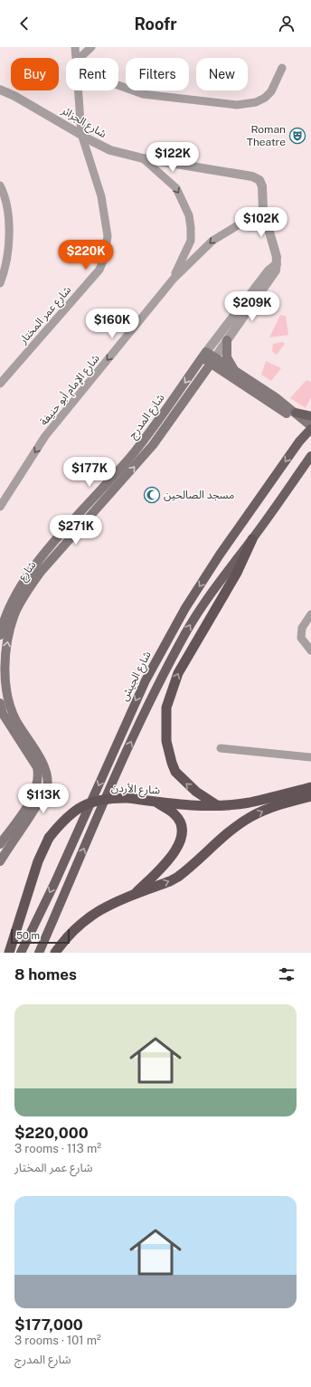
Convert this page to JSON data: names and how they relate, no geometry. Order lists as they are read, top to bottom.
{
  "streets": {
    "highway": ["شارع الأردن"],
    "main road": ["شارع المدرج", "شارع الجيش"],
    "street": ["شارع الجزائر", "شارع عمر المختار", "شارع الإمام أبو حنيفة"]
  },
  "crossings": [
    ["شارع الجزائر", "شارع عمر المختار"],
    ["شارع الجزائر", "شارع الإمام أبو حنيفة"]
  ],
  "one_way": ["شارع الإمام أبو حنيفة", "شارع المدرج"],
  "places": {
    "theatre": ["Roman Theatre"],
    "mosque": ["مسجد الصالحين"]
  },
  "scale_bar": "50 m",
  "page": {
    "header": "Roofr",
    "chip": [
      "Buy",
      "Rent",
      "Filters",
      "New"
    ],
    "price": [
      "$122K",
      "$102K",
      "$220K",
      "$209K",
      "$160K",
      "$177K",
      "$271K",
      "$113K"
    ],
    "scale": "50 m",
    "heading": "8 homes",
    "list": [
      {
        "name": "$220,000",
        "note": "3 rooms · 113 m² · شارع عمر المختار"
      },
      {
        "name": "$177,000",
        "note": "3 rooms · 101 m² · شارع المدرج"
      }
    ]
  }
}
